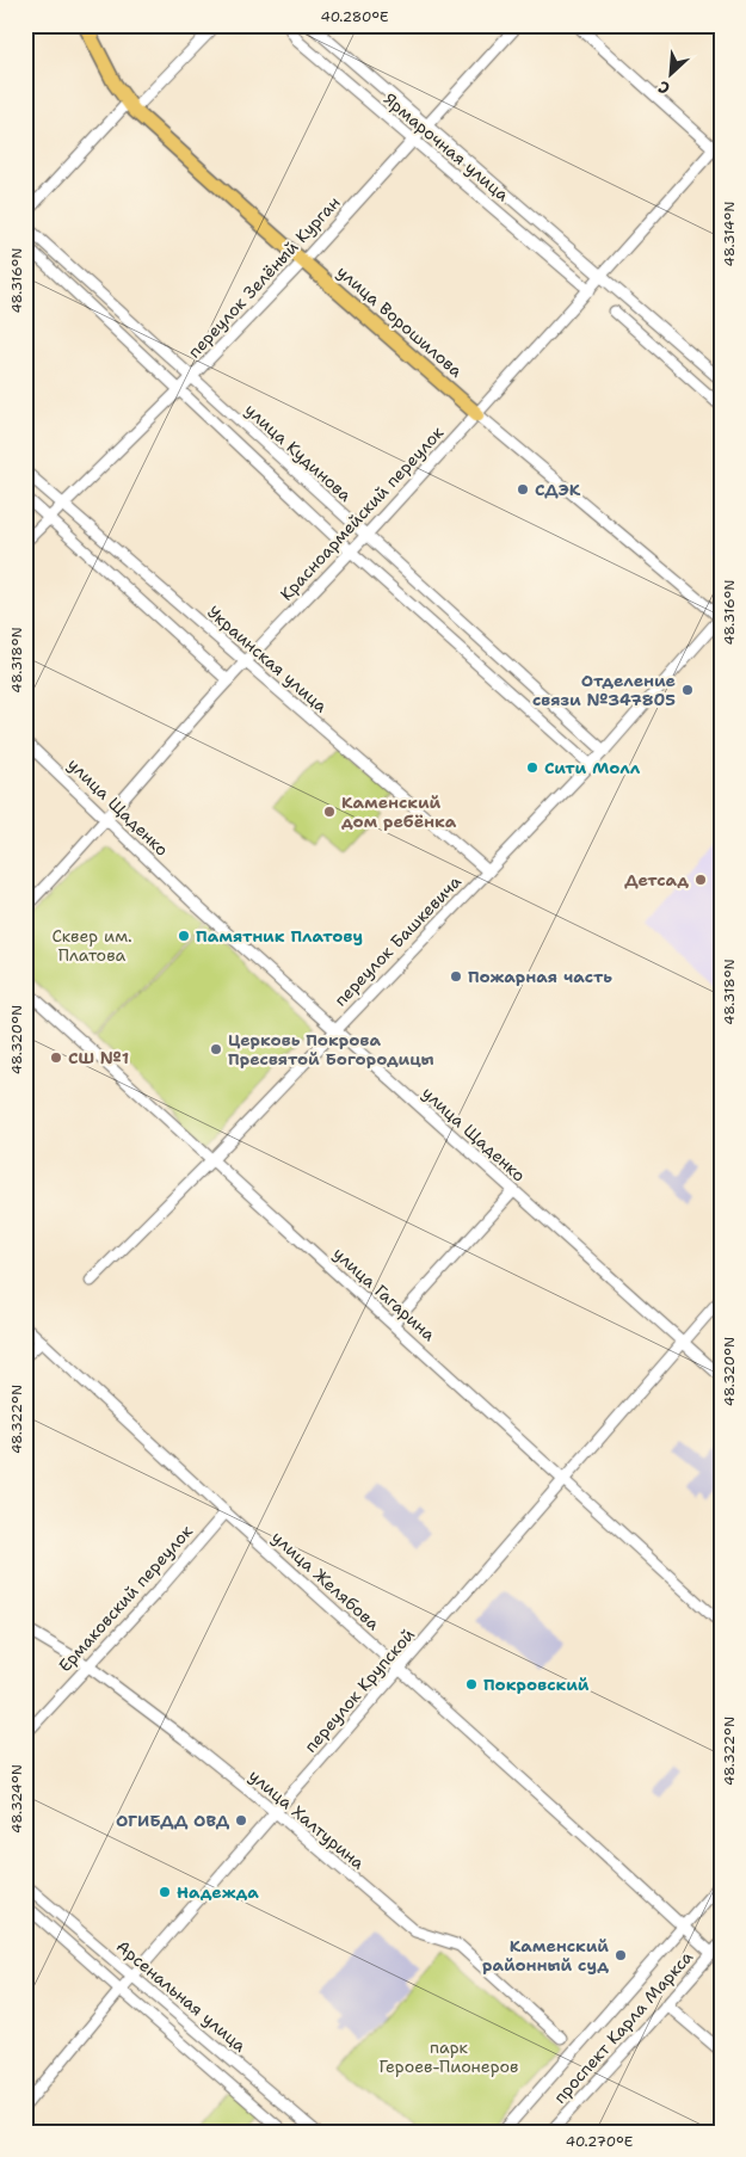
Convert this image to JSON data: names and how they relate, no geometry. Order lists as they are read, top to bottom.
{
  "streets": {
    "main road": ["улица Ворошилова"],
    "street": [
      "Ярмарочная улица",
      "переулок Зелёный Курган",
      "улица Кудинова",
      "Красноармейский переулок",
      "Украинская улица",
      "улица Щаденко",
      "переулок Башкевича",
      "улица Гагарина",
      "улица Желябова",
      "Ермаковский переулок",
      "переулок Крупской",
      "улица Халтурина",
      "Арсенальная улица",
      "проспект Карла Маркса"
    ]
  },
  "crossings": [
    ["Ярмарочная улица", "переулок Зелёный Курган"],
    ["Ярмарочная улица", "Красноармейский переулок"],
    ["переулок Зелёный Курган", "улица Ворошилова"],
    ["переулок Зелёный Курган", "улица Кудинова"],
    ["переулок Зелёный Курган", "Украинская улица"],
    ["улица Ворошилова", "Красноармейский переулок"],
    ["улица Ворошилова", "переулок Башкевича"],
    ["улица Кудинова", "Красноармейский переулок"],
    ["улица Кудинова", "переулок Башкевича"],
    ["Красноармейский переулок", "Украинская улица"],
    ["Красноармейский переулок", "улица Щаденко"],
    ["Украинская улица", "переулок Башкевича"],
    ["улица Щаденко", "переулок Башкевича"],
    ["улица Щаденко", "переулок Крупской"],
    ["переулок Башкевича", "улица Гагарина"],
    ["улица Гагарина", "переулок Крупской"],
    ["улица Желябова", "Ермаковский переулок"],
    ["улица Желябова", "переулок Крупской"],
    ["улица Желябова", "проспект Карла Маркса"],
    ["Ермаковский переулок", "улица Халтурина"],
    ["переулок Крупской", "улица Халтурина"],
    ["переулок Крупской", "Арсенальная улица"]
  ],
  "parks": ["Сквер им. Платова", "парк Героев-Пионеров"],
  "places": [
    "СДЭК",
    "Отделение связи №347805",
    "Сити Молл",
    "Каменский дом ребёнка",
    "Детсад",
    "Памятник Платову",
    "Пожарная часть",
    "Церковь Покрова Пресвятой Богородицы",
    "СШ №1",
    "Покровский",
    "ОГИБДД ОВД",
    "Надежда",
    "Каменский районный суд"
  ],
  "north": "bottom left",
  "coordinates": [
    "40.280°E",
    "48.314°N",
    "48.316°N",
    "48.318°N",
    "48.320°N",
    "48.322°N",
    "48.324°N",
    "40.270°E"
  ]
}
